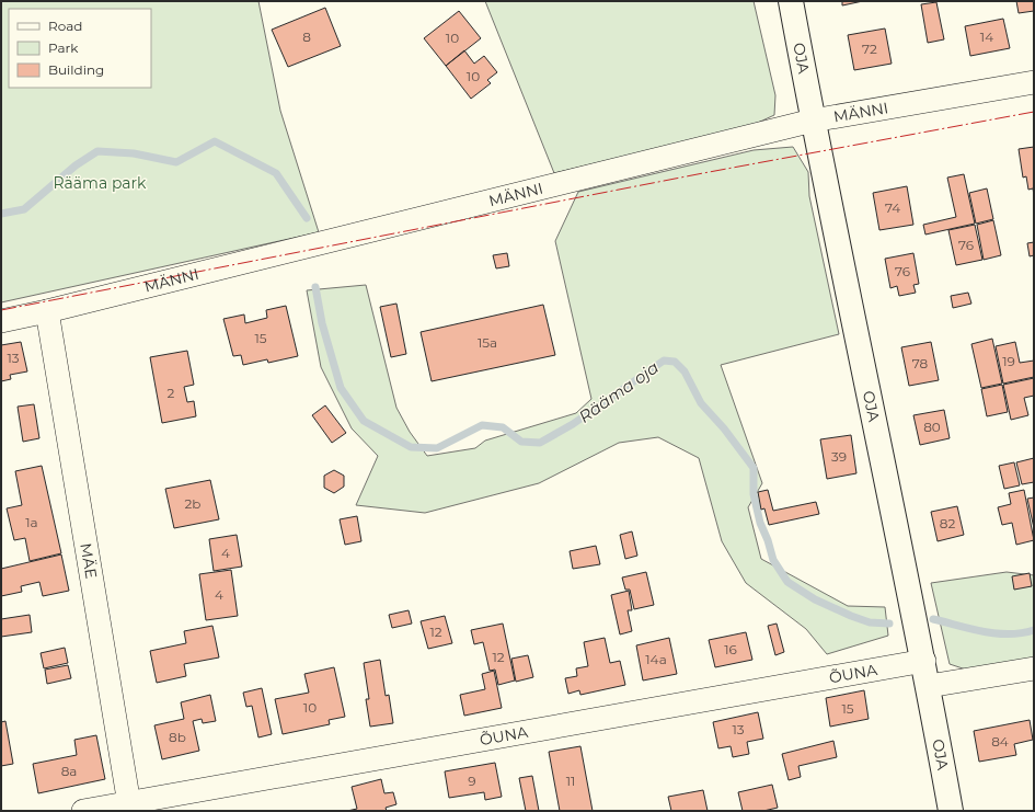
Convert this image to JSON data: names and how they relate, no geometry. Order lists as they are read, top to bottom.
{
  "streets": {
    "street": [
      "OJA",
      "MÄNNI",
      "MÄE",
      "ÕUNA"
    ]
  },
  "crossings": [
    ["OJA", "MÄNNI"],
    ["OJA", "ÕUNA"],
    ["MÄNNI", "MÄE"],
    ["MÄE", "ÕUNA"]
  ],
  "water": ["Rääma oja"],
  "parks": ["Rääma park"],
  "house_numbers": [
    "8",
    "14",
    "10",
    "72",
    "10",
    "74",
    "76",
    "76",
    "15",
    "15a",
    "13",
    "19",
    "78",
    "2",
    "80",
    "39",
    "2b",
    "1a",
    "82",
    "4",
    "4",
    "12",
    "16",
    "12",
    "14a",
    "10",
    "15",
    "13",
    "8b",
    "84",
    "8a",
    "9",
    "11"
  ],
  "legend": ["Road", "Park", "Building"]
}
